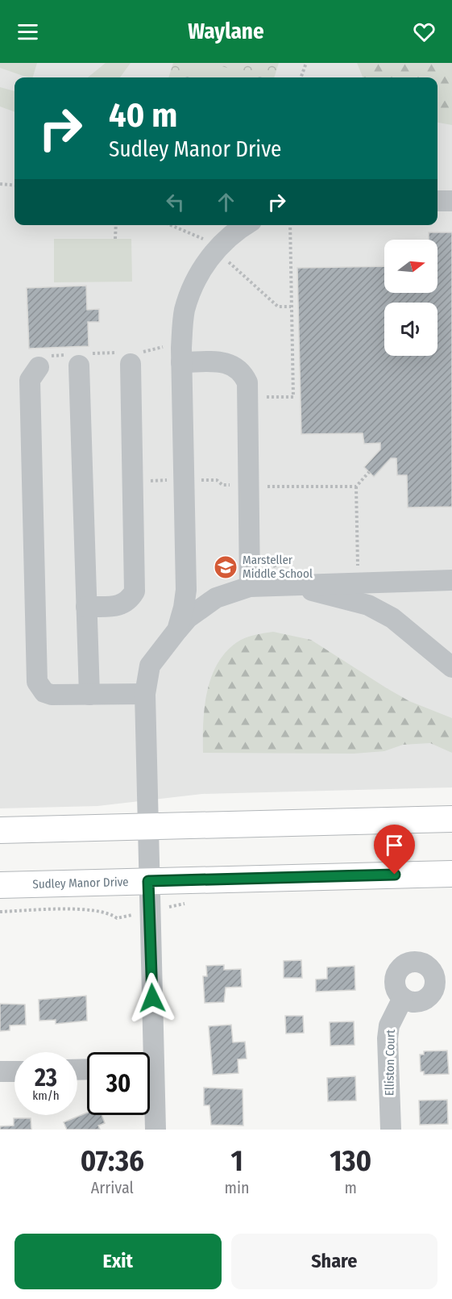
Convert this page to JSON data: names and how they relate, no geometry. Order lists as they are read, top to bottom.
{
  "streets": {
    "main road": ["Sudley Manor Drive"],
    "street": ["Elliston Court"]
  },
  "places": {
    "school or university": ["Marsteller Middle School"]
  },
  "north": "right",
  "page": {
    "header": "Waylane",
    "turn": ["40 m", "Sudley Manor Drive"],
    "speed": "23 km/h",
    "limit": "30",
    "eta": [
      "07:36",
      "Arrival",
      "1",
      "min",
      "130",
      "m"
    ],
    "buttons": ["Exit", "Share"]
  }
}
